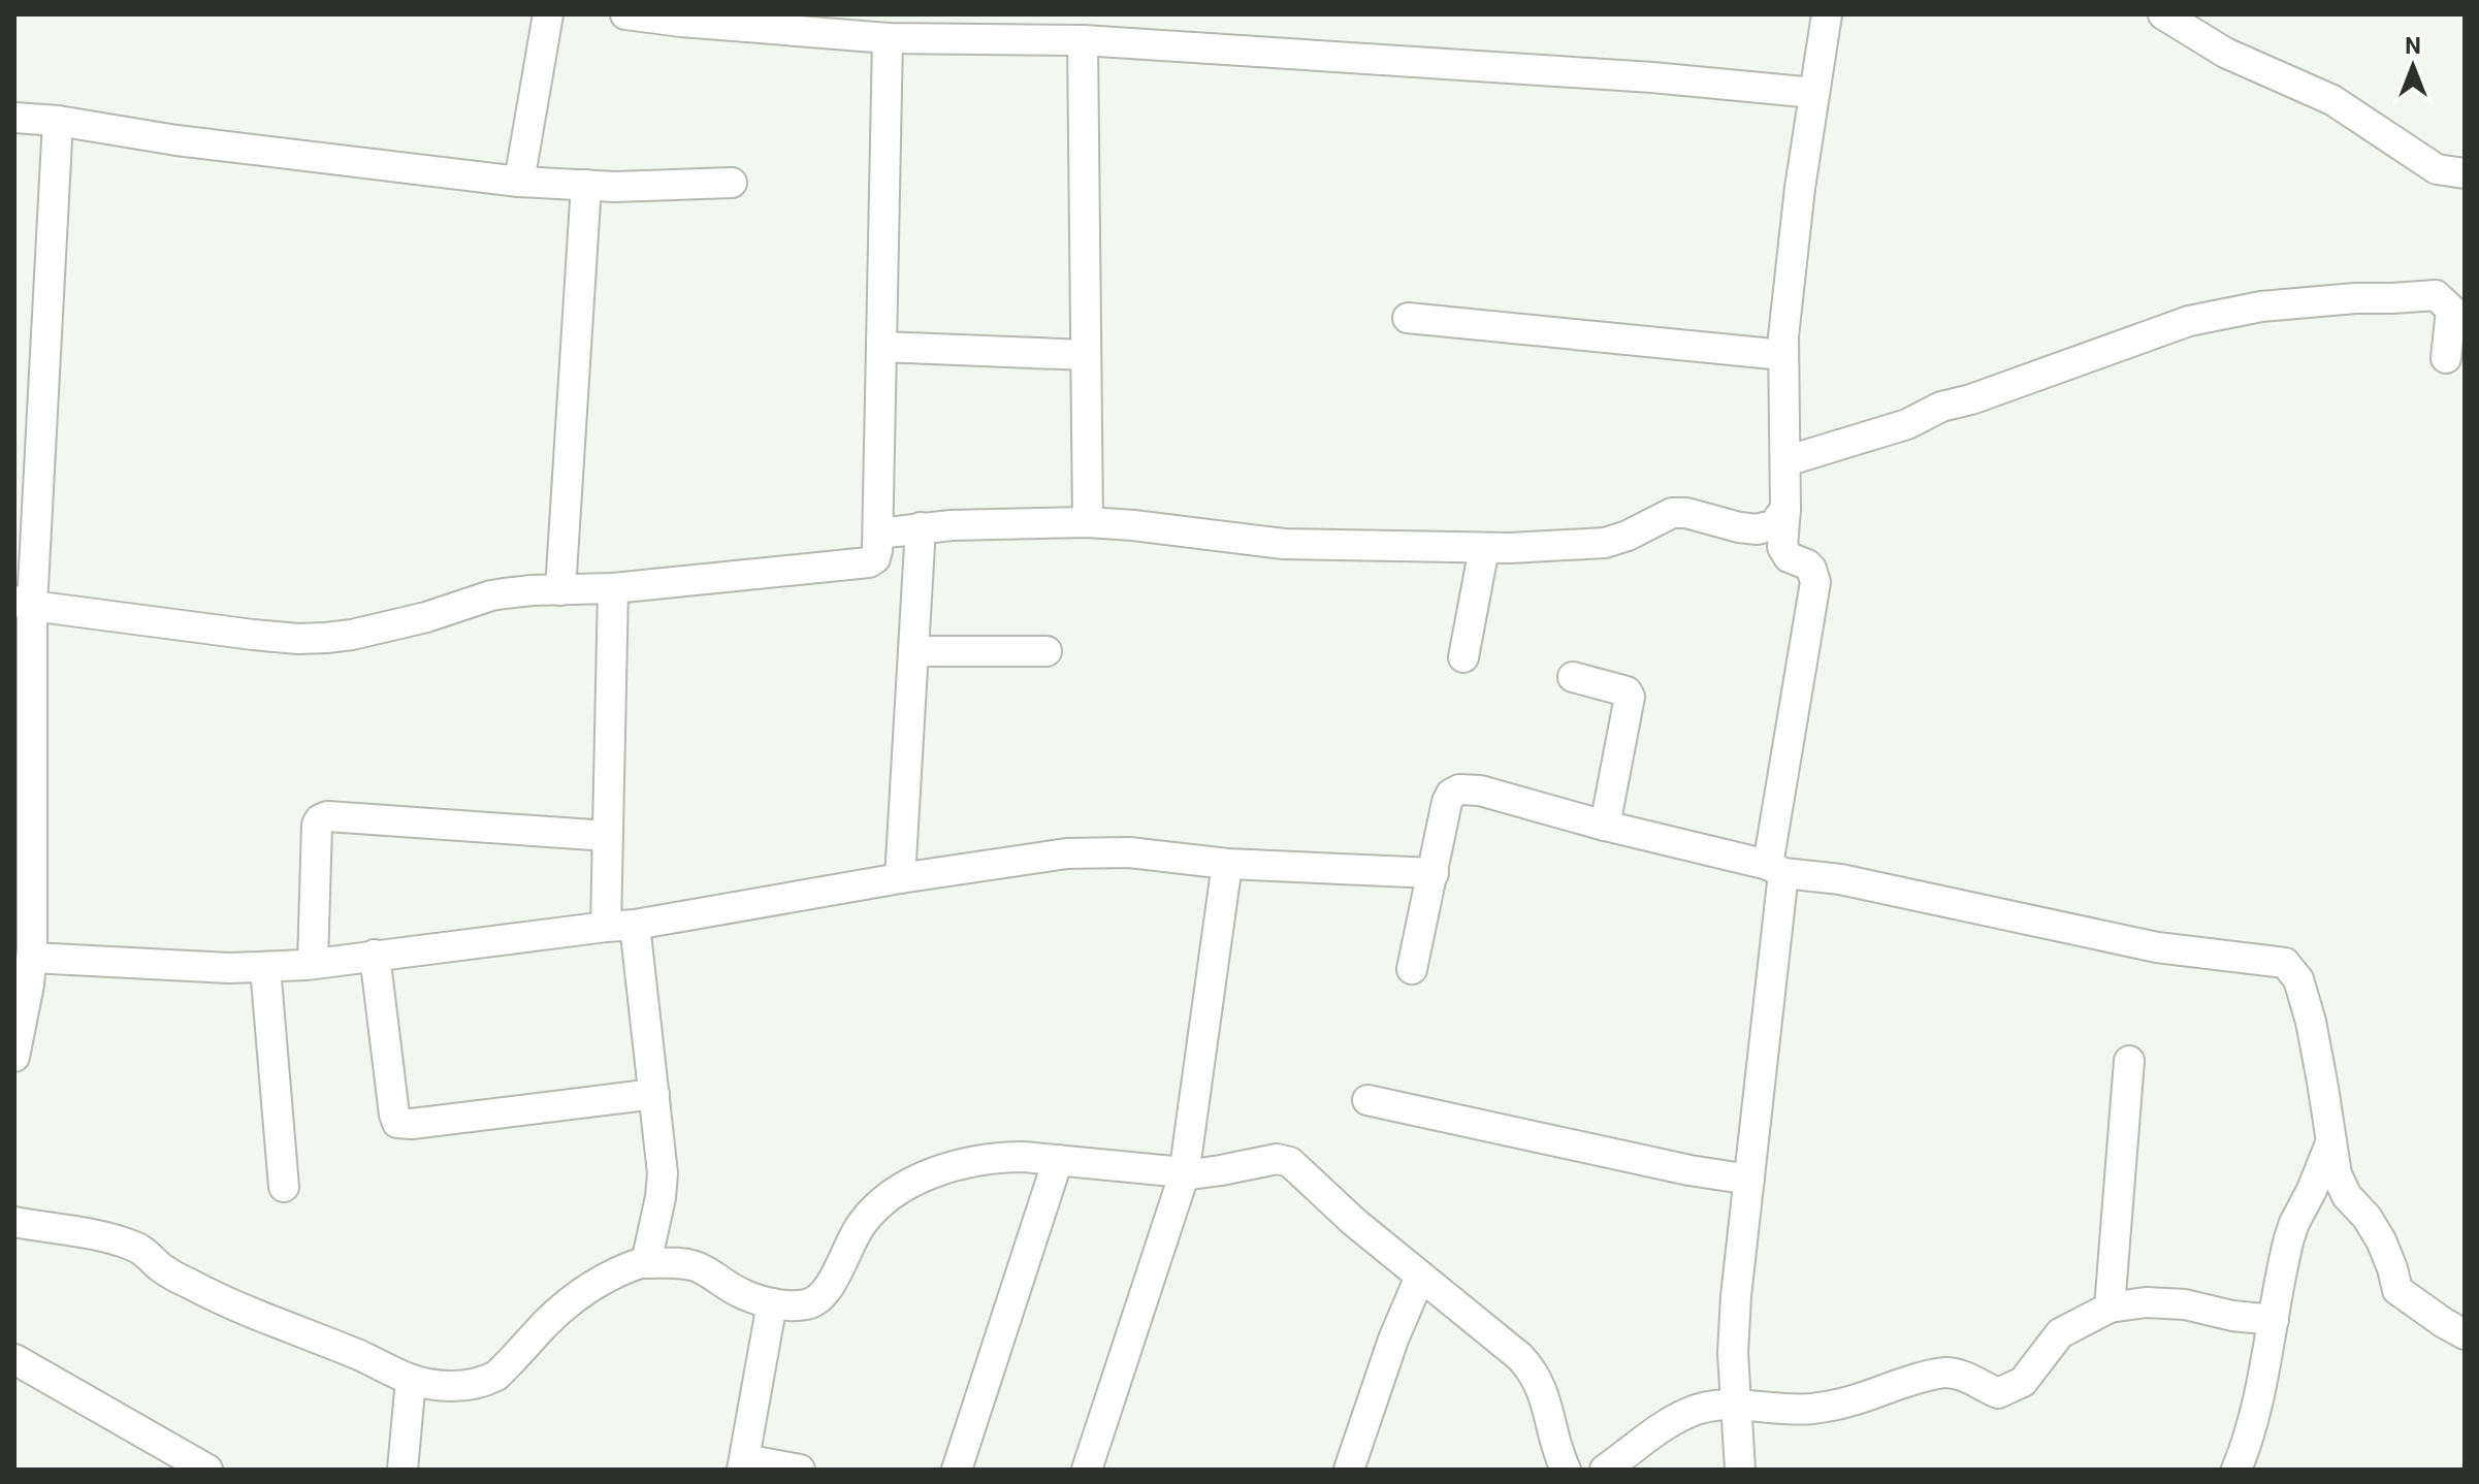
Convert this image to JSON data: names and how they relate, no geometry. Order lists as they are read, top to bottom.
{
  "north": "top"
}
